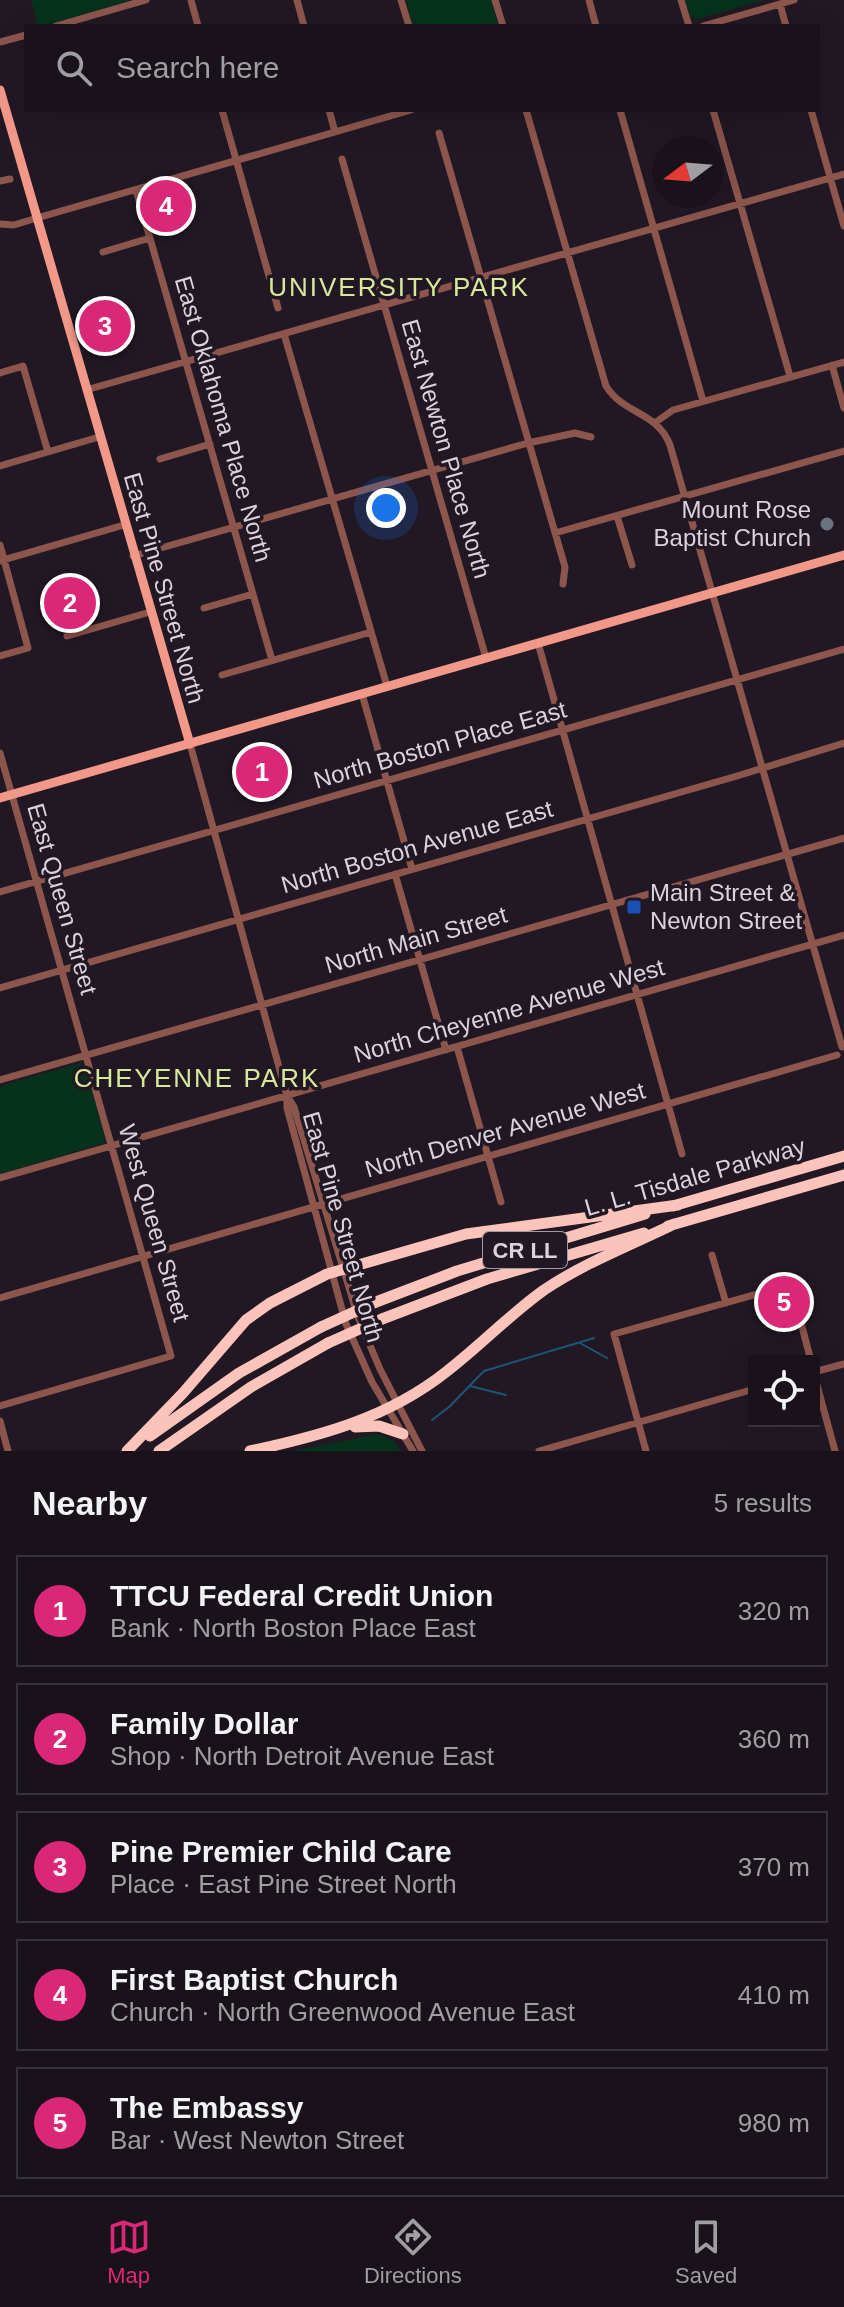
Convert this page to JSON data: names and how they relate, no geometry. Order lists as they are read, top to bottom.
{
  "streets": {
    "highway": ["L. L. Tisdale Parkway", "CR LL"],
    "main road": ["East Pine Street North"],
    "street": [
      "East Oklahoma Place North",
      "East Newton Place North",
      "North Boston Place East",
      "North Boston Avenue East",
      "East Queen Street",
      "North Main Street",
      "North Cheyenne Avenue West",
      "North Denver Avenue West",
      "West Queen Street"
    ]
  },
  "crossings": [
    ["East Pine Street North", "North Boston Place East"],
    ["East Pine Street North", "North Boston Avenue East"],
    ["East Pine Street North", "North Main Street"],
    ["East Pine Street North", "North Cheyenne Avenue West"],
    ["East Pine Street North", "North Denver Avenue West"],
    ["North Boston Place East", "East Queen Street"],
    ["North Boston Avenue East", "East Queen Street"],
    ["East Queen Street", "North Main Street"],
    ["East Queen Street", "West Queen Street"],
    ["North Main Street", "West Queen Street"],
    ["North Cheyenne Avenue West", "West Queen Street"],
    ["North Denver Avenue West", "West Queen Street"]
  ],
  "districts": ["UNIVERSITY PARK", "CHEYENNE PARK"],
  "places": {
    "other": ["Mount Rose Baptist Church"],
    "transit": ["Main Street & Newton Street"]
  },
  "north": "left",
  "page": {
    "search": "Search here",
    "pins": [
      "4",
      "3",
      "2",
      "1",
      "5"
    ],
    "heading": ["Nearby", "5 results"],
    "list": [
      {
        "mark": "1",
        "name": "TTCU Federal Credit Union",
        "note": "Bank · North Boston Place East",
        "value": "320 m"
      },
      {
        "mark": "2",
        "name": "Family Dollar",
        "note": "Shop · North Detroit Avenue East",
        "value": "360 m"
      },
      {
        "mark": "3",
        "name": "Pine Premier Child Care",
        "note": "Place · East Pine Street North",
        "value": "370 m"
      },
      {
        "mark": "4",
        "name": "First Baptist Church",
        "note": "Church · North Greenwood Avenue East",
        "value": "410 m"
      },
      {
        "mark": "5",
        "name": "The Embassy",
        "note": "Bar · West Newton Street",
        "value": "980 m"
      }
    ],
    "nav": ["Map", "Directions", "Saved"]
  }
}
